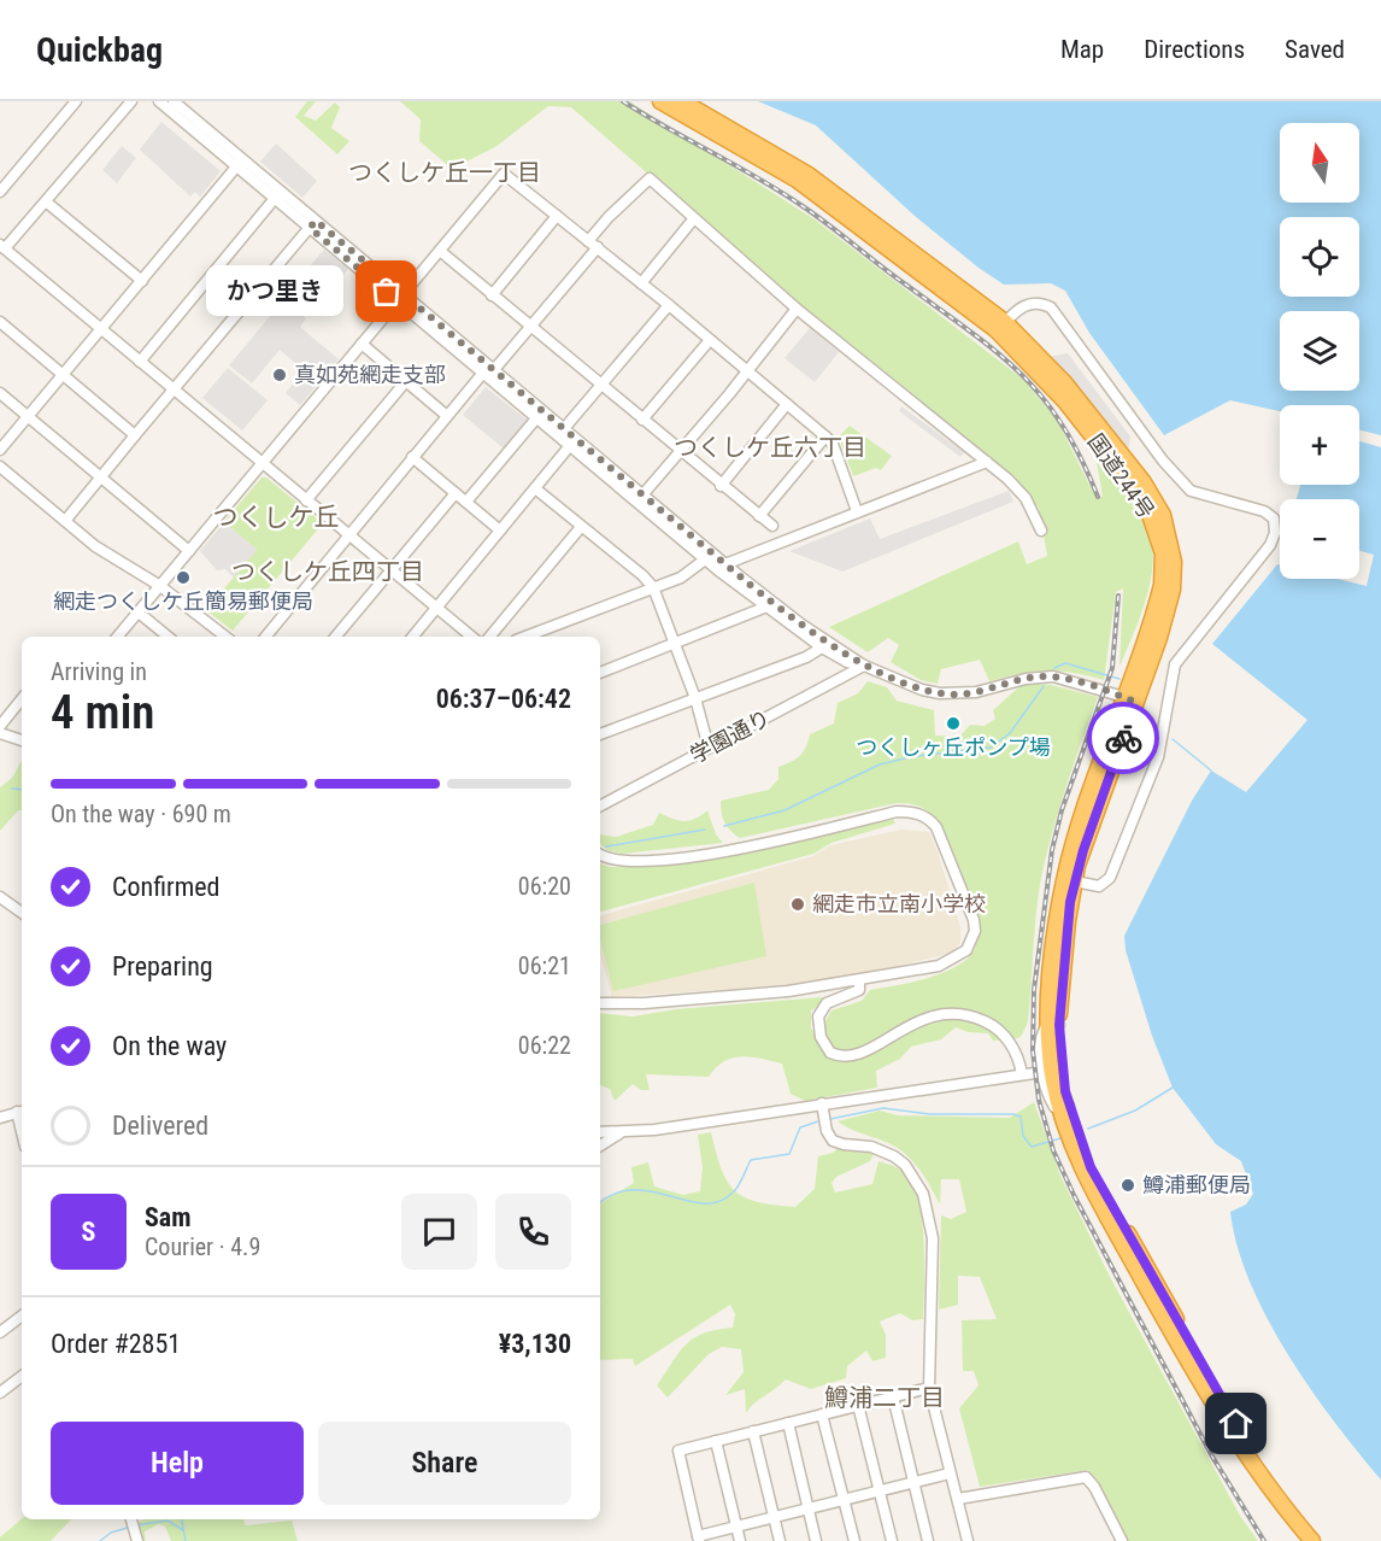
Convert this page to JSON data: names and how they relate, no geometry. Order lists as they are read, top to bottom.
{
  "streets": {
    "highway": ["国道244号"],
    "street": ["学園通り"]
  },
  "districts": [
    "つくしケ丘一丁目",
    "つくしケ丘六丁目",
    "つくしケ丘",
    "つくしケ丘四丁目",
    "鱒浦二丁目"
  ],
  "places": [
    "かつ里き",
    "真如苑網走支部",
    "網走つくしケ丘簡易郵便局",
    "つくしヶ丘ポンプ場",
    "網走市立南小学校",
    "鱒浦郵便局"
  ],
  "north": "top",
  "page": {
    "header": "Quickbag",
    "nav": ["Map", "Directions", "Saved"],
    "map_buttons": ["+", "−"],
    "bubble": "かつ里き",
    "heading": ["4 min", "Arriving in", "06:37–06:42"],
    "panel": [
      "Sam",
      "Courier · 4.9",
      "Order #2851",
      "¥3,130"
    ],
    "bar": "On the way · 690 m",
    "list": [
      ["Confirmed", "06:20"],
      ["Preparing", "06:21"],
      ["On the way", "06:22"],
      "Delivered"
    ],
    "round": "S",
    "buttons": ["Help", "Share"]
  }
}
